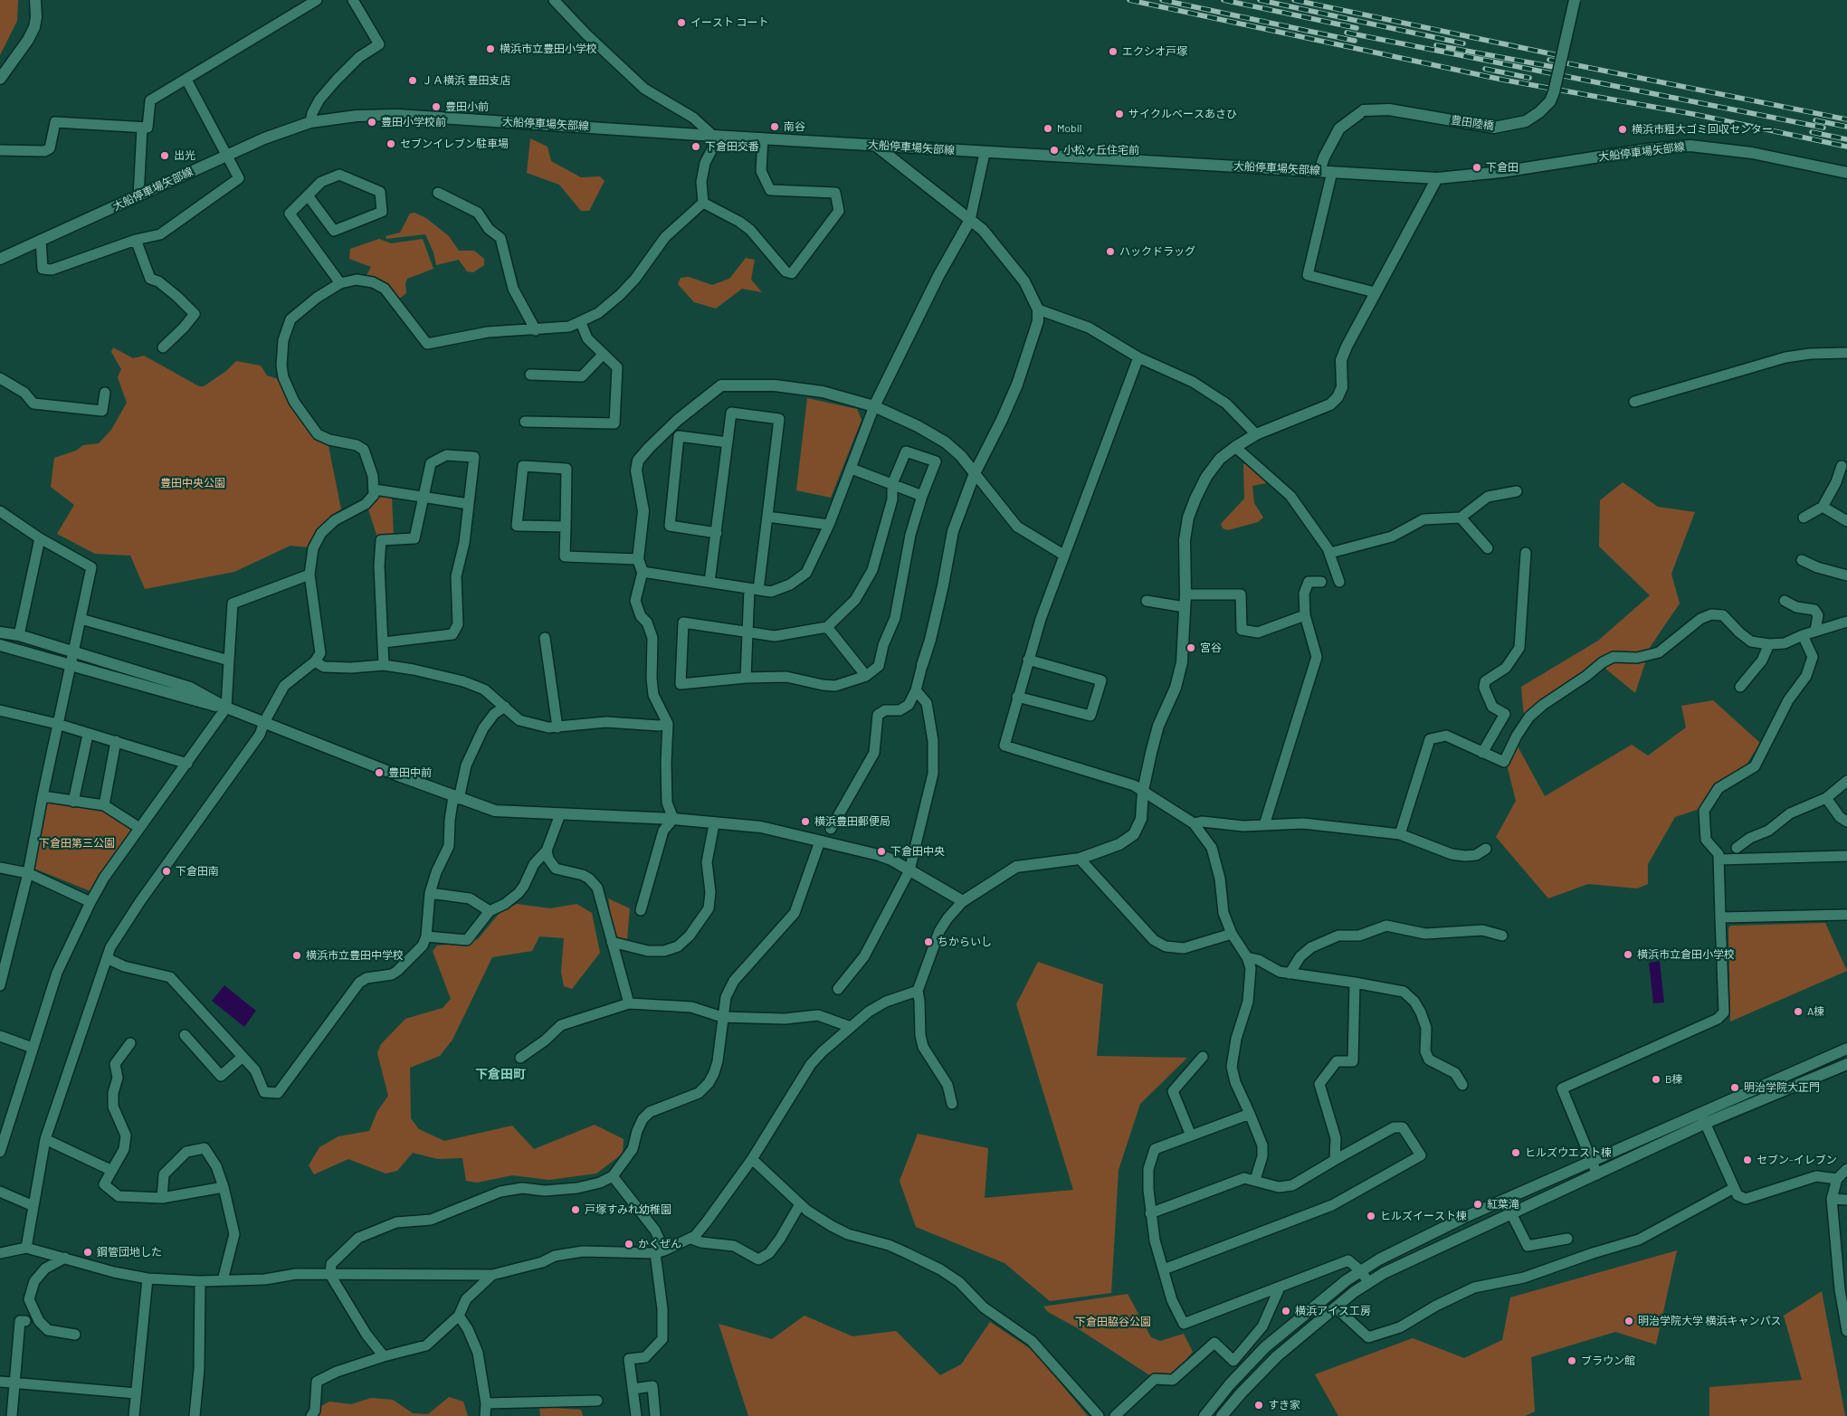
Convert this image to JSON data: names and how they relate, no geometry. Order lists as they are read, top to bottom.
{
  "streets": {
    "street": ["豊田陸橋", "大船停車場矢部線"]
  },
  "crossings": [
    ["豊田陸橋", "大船停車場矢部線"]
  ],
  "districts": ["下倉田町"],
  "parks": ["豊田中央公園", "下倉田第三公園", "下倉田脇谷公園"],
  "places": [
    "イースト コート",
    "横浜市立豊田小学校",
    "エクシオ戸塚",
    "ＪＡ横浜 豊田支店",
    "豊田小前",
    "サイクルベースあさひ",
    "豊田小学校前",
    "南谷",
    "Mobil",
    "横浜市粗大ゴミ回収センター",
    "セブンイレブン駐車場",
    "下倉田交番",
    "小松ヶ丘住宅前",
    "出光",
    "下倉田",
    "ハックドラッグ",
    "宮谷",
    "豊田中前",
    "横浜豊田郵便局",
    "下倉田中央",
    "下倉田南",
    "ちからいし",
    "横浜市立倉田小学校",
    "横浜市立豊田中学校",
    "A棟",
    "B棟",
    "明治学院大正門",
    "ヒルズウエスト棟",
    "セブン-イレブン",
    "紅葉滝",
    "戸塚すみれ幼稚園",
    "ヒルズイースト棟",
    "かくぜん",
    "鋼管団地した",
    "横浜アイス工房",
    "明治学院大学 横浜キャンパス",
    "ブラウン館",
    "すき家"
  ]
}
